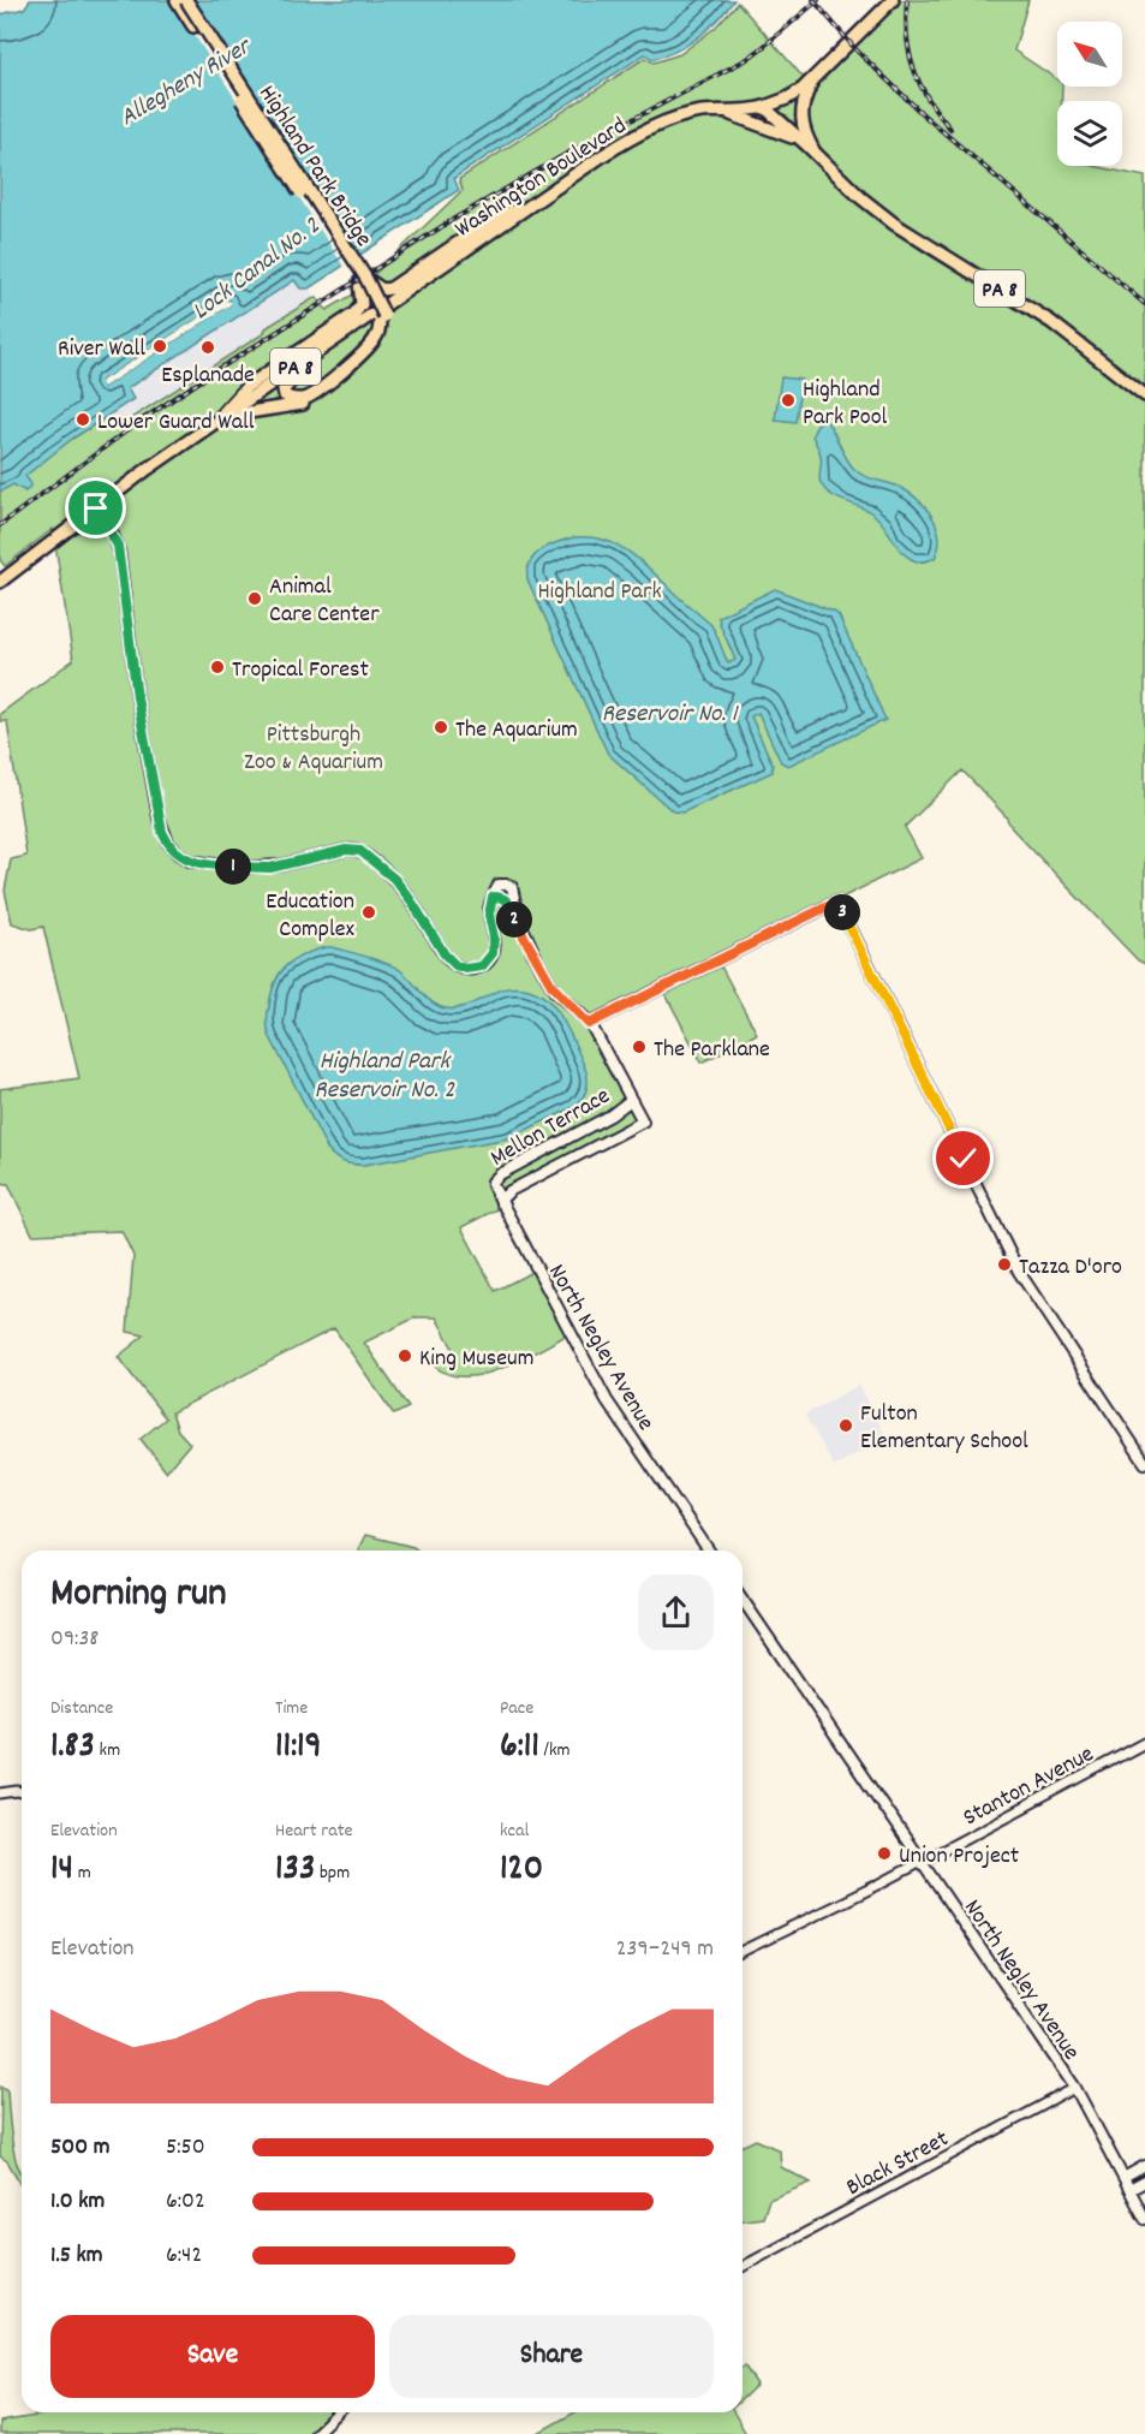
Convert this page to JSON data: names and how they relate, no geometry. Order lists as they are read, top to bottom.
{
  "streets": {
    "main road": [
      "Highland Park Bridge",
      "Washington Boulevard",
      "PA 8",
      "Mellon Terrace",
      "North Negley Avenue"
    ],
    "street": ["Stanton Avenue", "Black Street"]
  },
  "crossings": [
    ["Washington Boulevard", "PA 8"],
    ["Mellon Terrace", "North Negley Avenue"],
    ["North Negley Avenue", "Stanton Avenue"],
    ["North Negley Avenue", "Black Street"]
  ],
  "water": [
    "Allegheny River",
    "Lock Canal No. 2",
    "Reservoir No. 1",
    "Highland Park Reservoir No. 2"
  ],
  "parks": ["Highland Park", "Pittsburgh Zoo & Aquarium"],
  "places": [
    "River Wall",
    "Esplanade",
    "Highland Park Pool",
    "Lower Guard Wall",
    "Animal Care Center",
    "Tropical Forest",
    "The Aquarium",
    "Education Complex",
    "The Parklane",
    "Tazza D'oro",
    "King Museum",
    "Fulton Elementary School",
    "Union Project"
  ],
  "north": "top left",
  "page": {
    "pins": ["1", "3", "2"],
    "heading": ["Morning run", "09:38"],
    "stats": [
      ["Distance", "1.83 km"],
      ["Time", "11:19"],
      ["Pace", "6:11 /km"],
      ["Elevation", "14 m"],
      ["Heart rate", "133 bpm"],
      ["kcal", "120"]
    ],
    "chart": ["Elevation", "239–249 m"],
    "list": [
      {
        "name": "500 m",
        "note": "5:50"
      },
      {
        "name": "1.0 km",
        "note": "6:02"
      },
      {
        "name": "1.5 km",
        "note": "6:42"
      }
    ],
    "buttons": ["Save", "Share"]
  }
}
